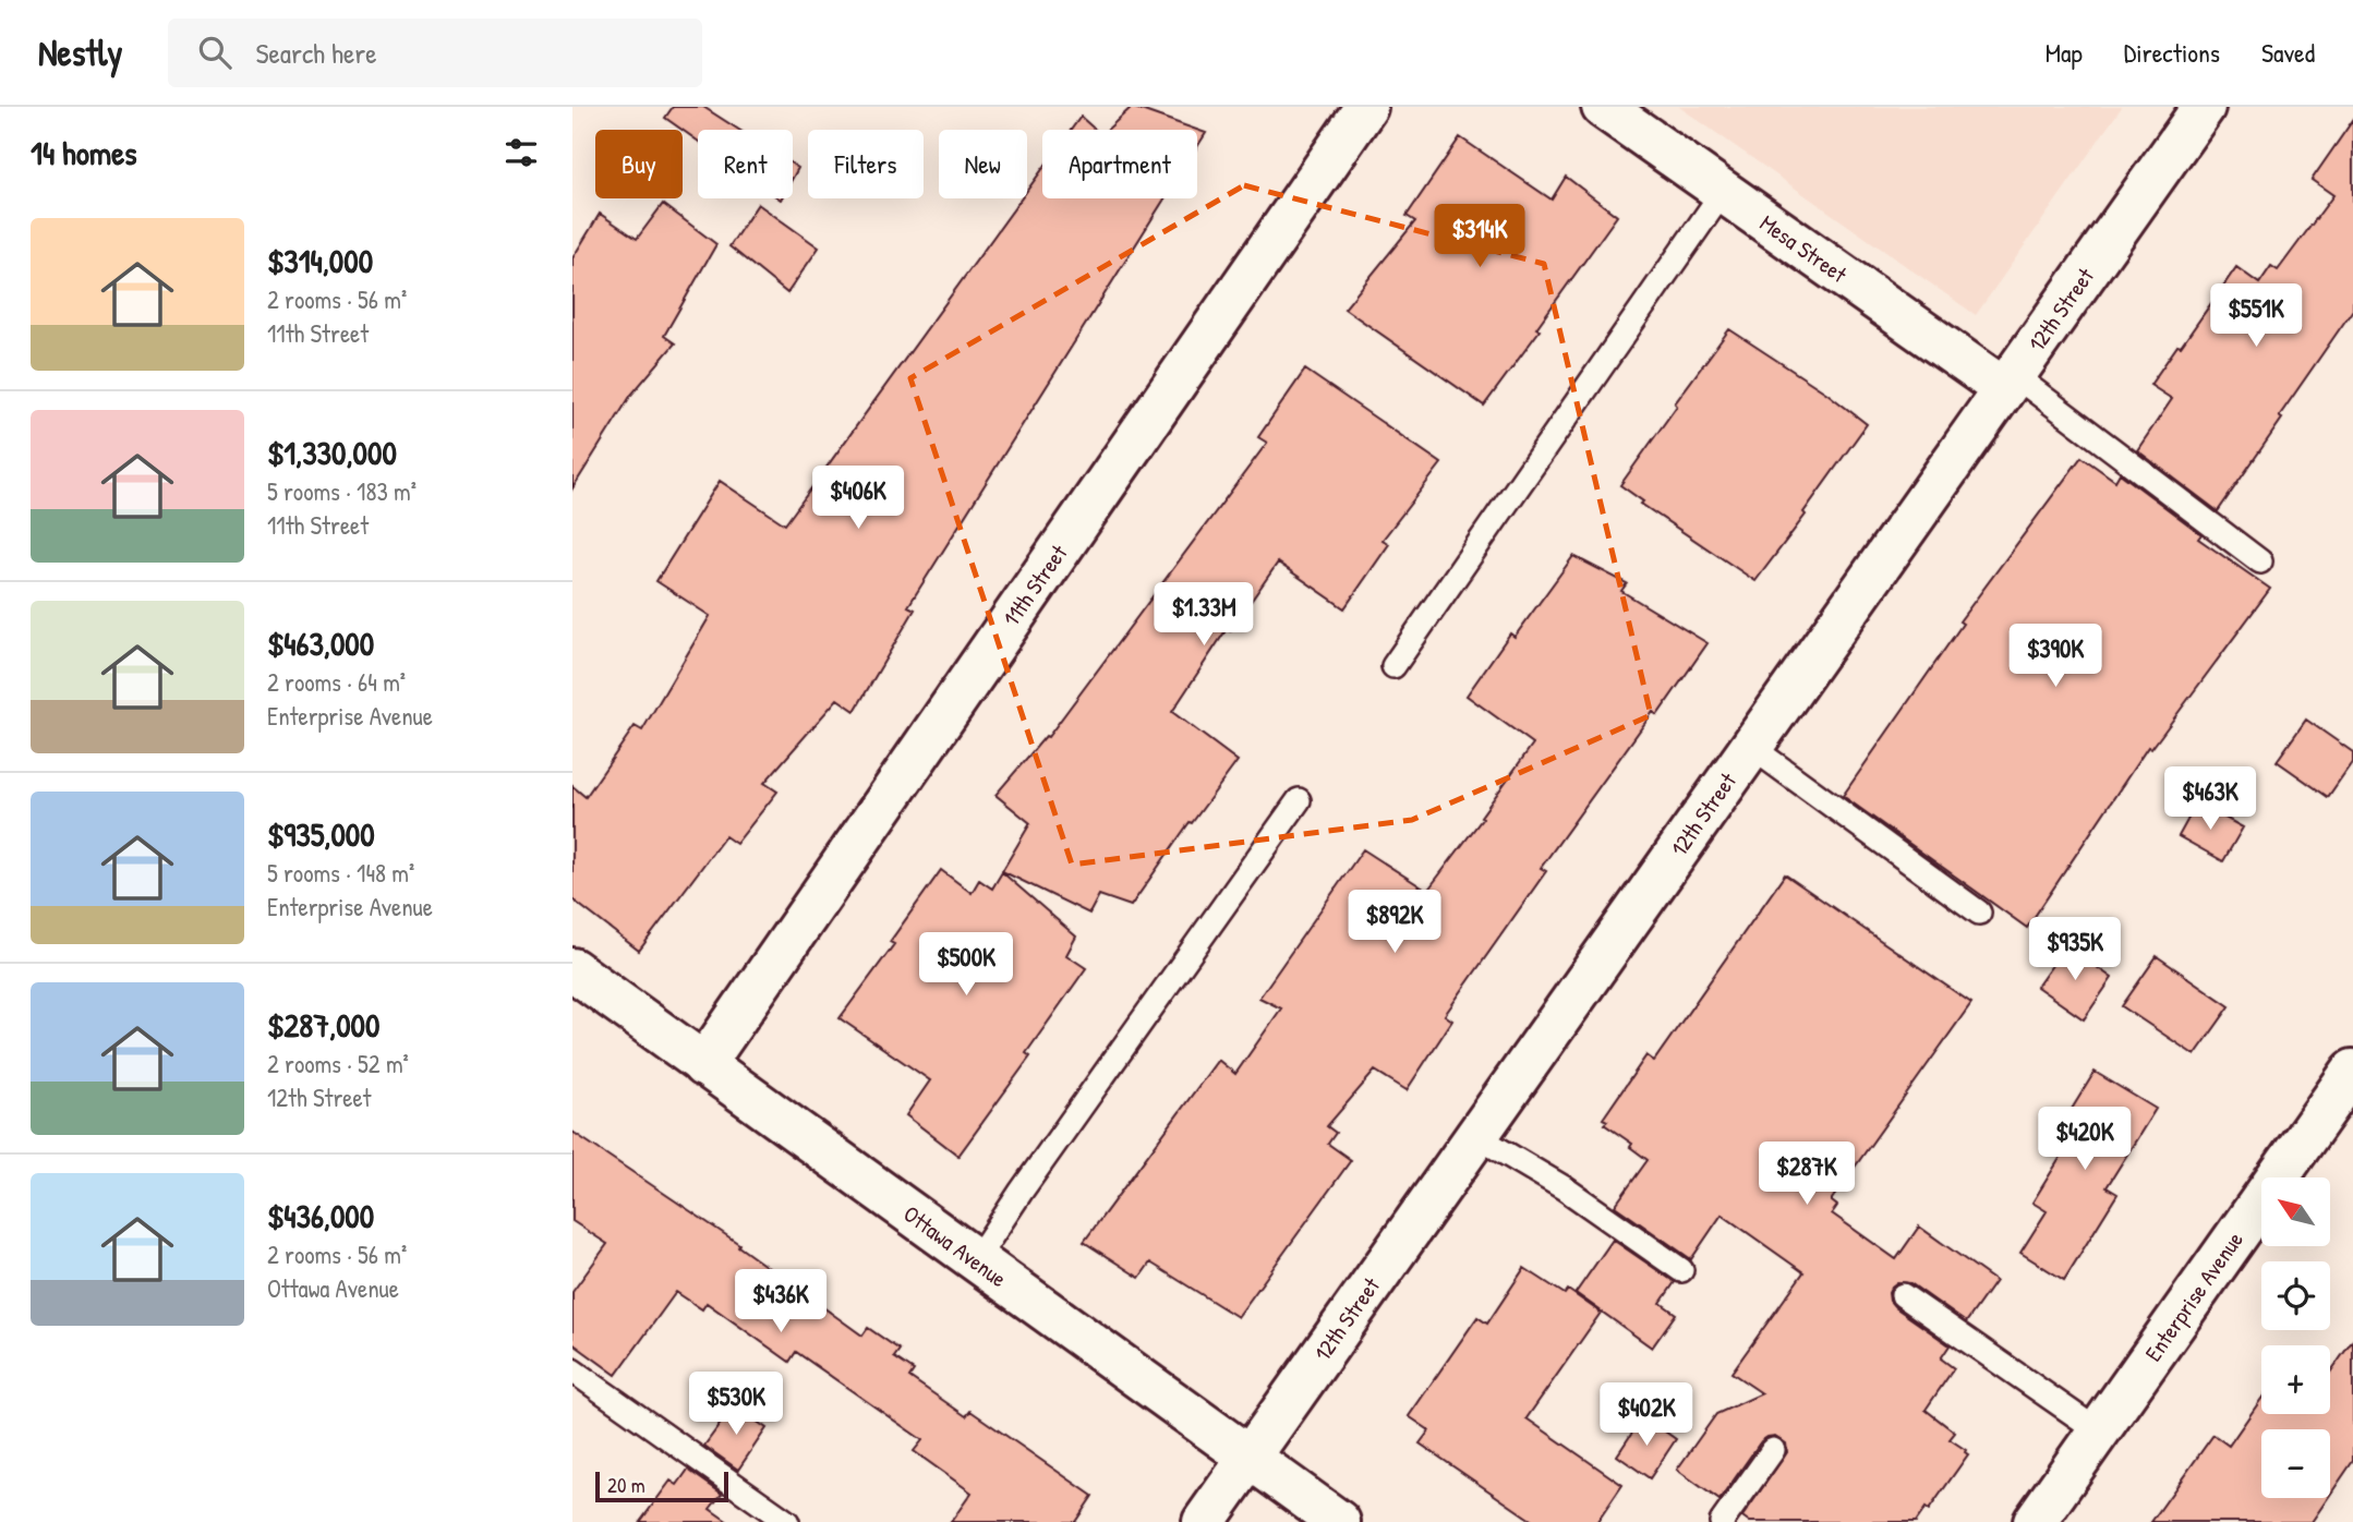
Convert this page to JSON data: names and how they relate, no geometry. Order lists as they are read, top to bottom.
{
  "streets": {
    "street": [
      "Mesa Street",
      "12th Street",
      "11th Street",
      "Ottawa Avenue",
      "Enterprise Avenue"
    ]
  },
  "crossings": [
    ["Mesa Street", "12th Street"],
    ["12th Street", "Ottawa Avenue"],
    ["11th Street", "Ottawa Avenue"]
  ],
  "scale_bar": "20 m",
  "north": "top left",
  "page": {
    "header": "Nestly",
    "search": "Search here",
    "nav": ["Map", "Directions", "Saved"],
    "heading": "14 homes",
    "chip": [
      "Buy",
      "Rent",
      "Filters",
      "New",
      "Apartment"
    ],
    "list": [
      {
        "name": "$314,000",
        "note": "2 rooms · 56 m² · 11th Street"
      },
      {
        "name": "$1,330,000",
        "note": "5 rooms · 183 m² · 11th Street"
      },
      {
        "name": "$463,000",
        "note": "2 rooms · 64 m² · Enterprise Avenue"
      },
      {
        "name": "$935,000",
        "note": "5 rooms · 148 m² · Enterprise Avenue"
      },
      {
        "name": "$287,000",
        "note": "2 rooms · 52 m² · 12th Street"
      },
      {
        "name": "$436,000",
        "note": "2 rooms · 56 m² · Ottawa Avenue"
      }
    ],
    "price": [
      "$314K",
      "$551K",
      "$406K",
      "$1.33M",
      "$390K",
      "$463K",
      "$892K",
      "$935K",
      "$500K",
      "$420K",
      "$287K",
      "$436K",
      "$530K",
      "$402K"
    ],
    "map_buttons": ["+", "−"],
    "scale": "20 m"
  }
}
